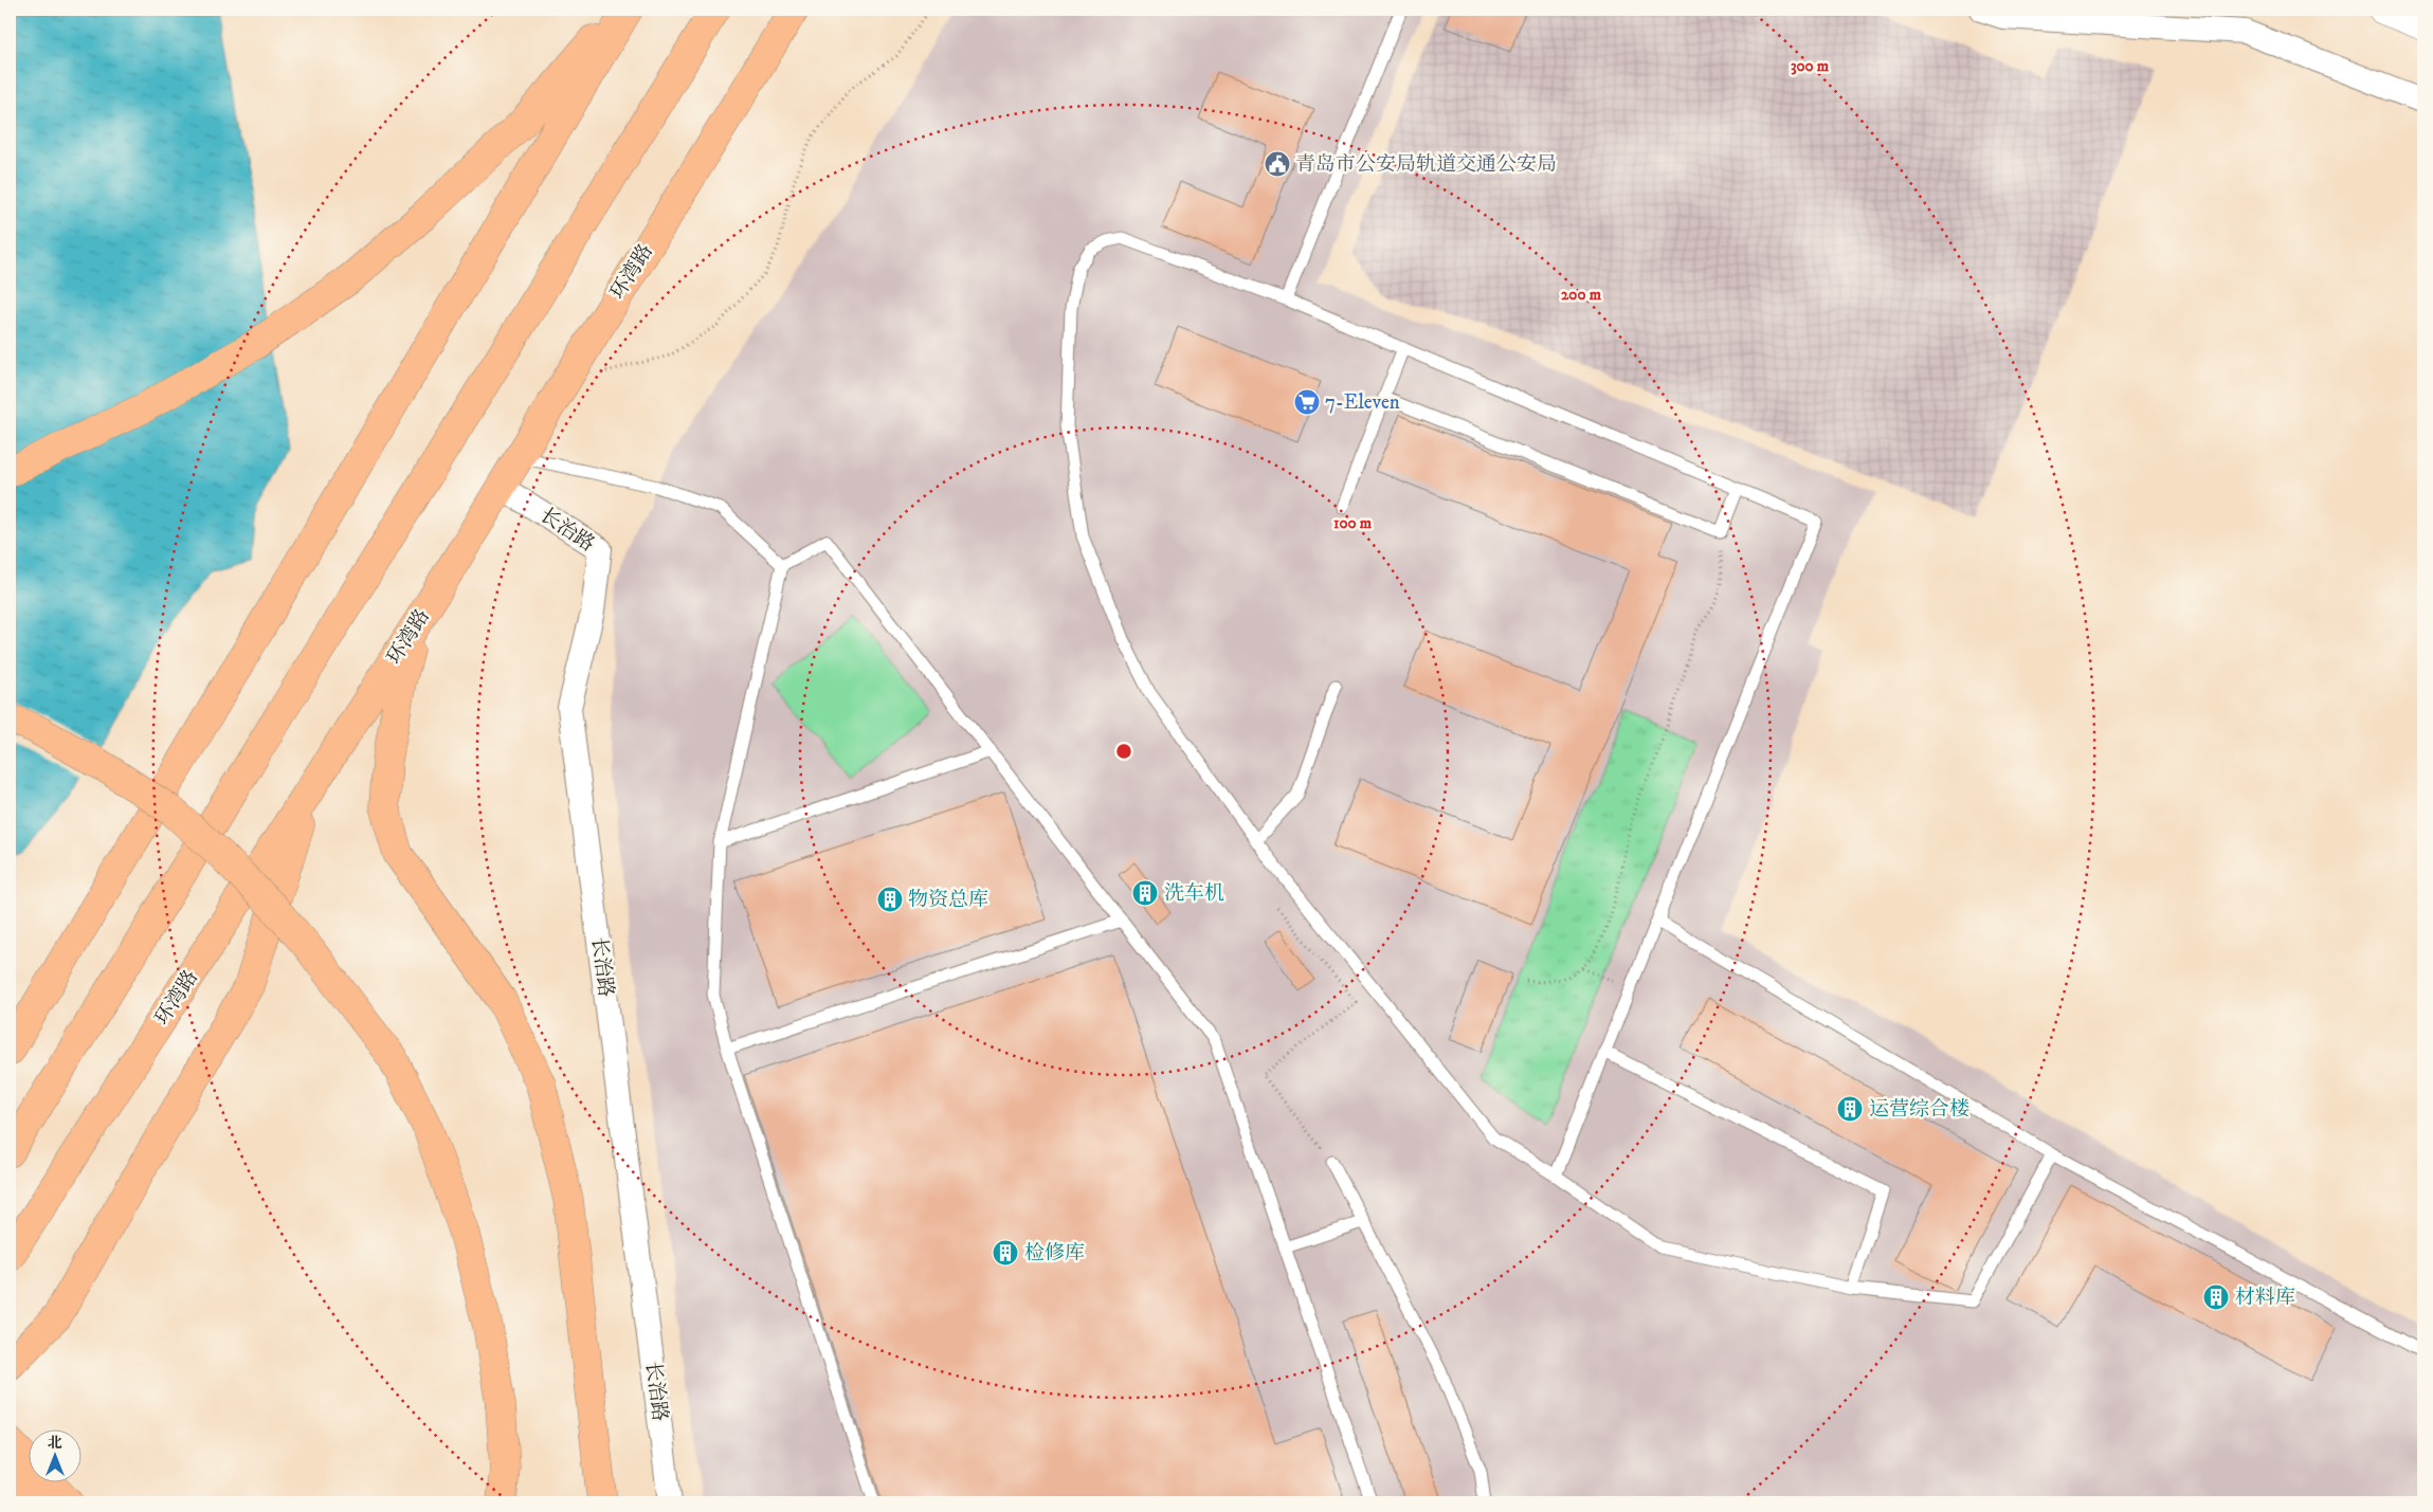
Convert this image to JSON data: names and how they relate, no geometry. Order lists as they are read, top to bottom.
{
  "streets": {
    "highway": ["环湾路"],
    "street": ["长治路"]
  },
  "crossings": [
    ["环湾路", "长治路"]
  ],
  "places": {
    "public building": ["青岛市公安局轨道交通公安局"],
    "supermarket": ["7-Eleven"],
    "building": [
      "洗车机",
      "物资总库",
      "运营综合楼",
      "检修库",
      "材料库"
    ]
  },
  "north": "top",
  "rings": ["300 m", "200 m", "100 m"]
}
